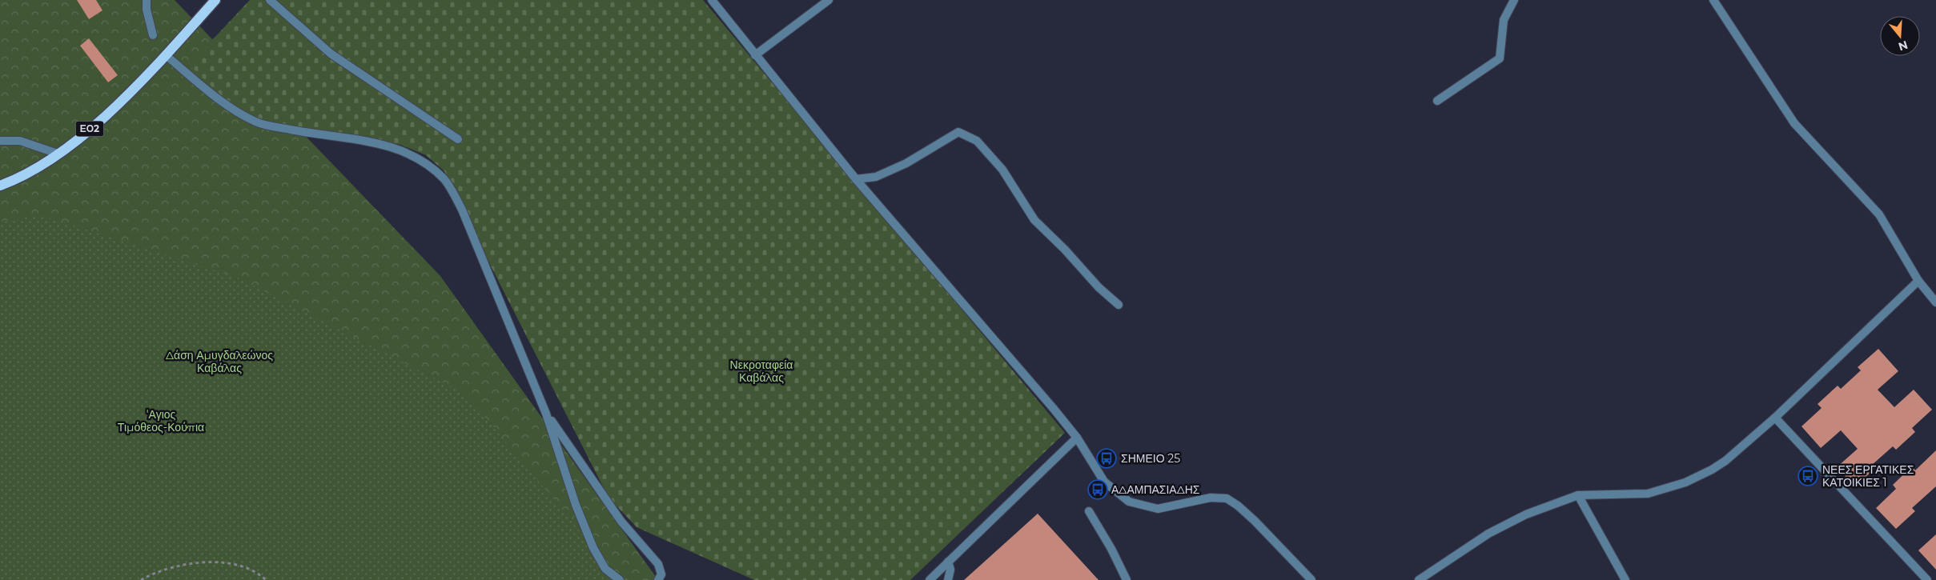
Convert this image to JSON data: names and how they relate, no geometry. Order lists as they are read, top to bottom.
{
  "streets": {
    "main road": ["ΕΟ2"]
  },
  "parks": ["Δάση Αμυγδαλεώνος Καβάλας", "Νεκροταφεία Καβάλας", "'Αγιος Τιμόθεος-Κούπια"],
  "places": {
    "bus stop": ["ΣΗΜΕΙΟ 25", "ΝΕΕΣ ΕΡΓΑΤΙΚΕΣ ΚΑΤΟΙΚΙΕΣ 1", "ΑΔΑΜΠΑΣΙΑΔΗΣ"]
  },
  "north": "bottom"
}
